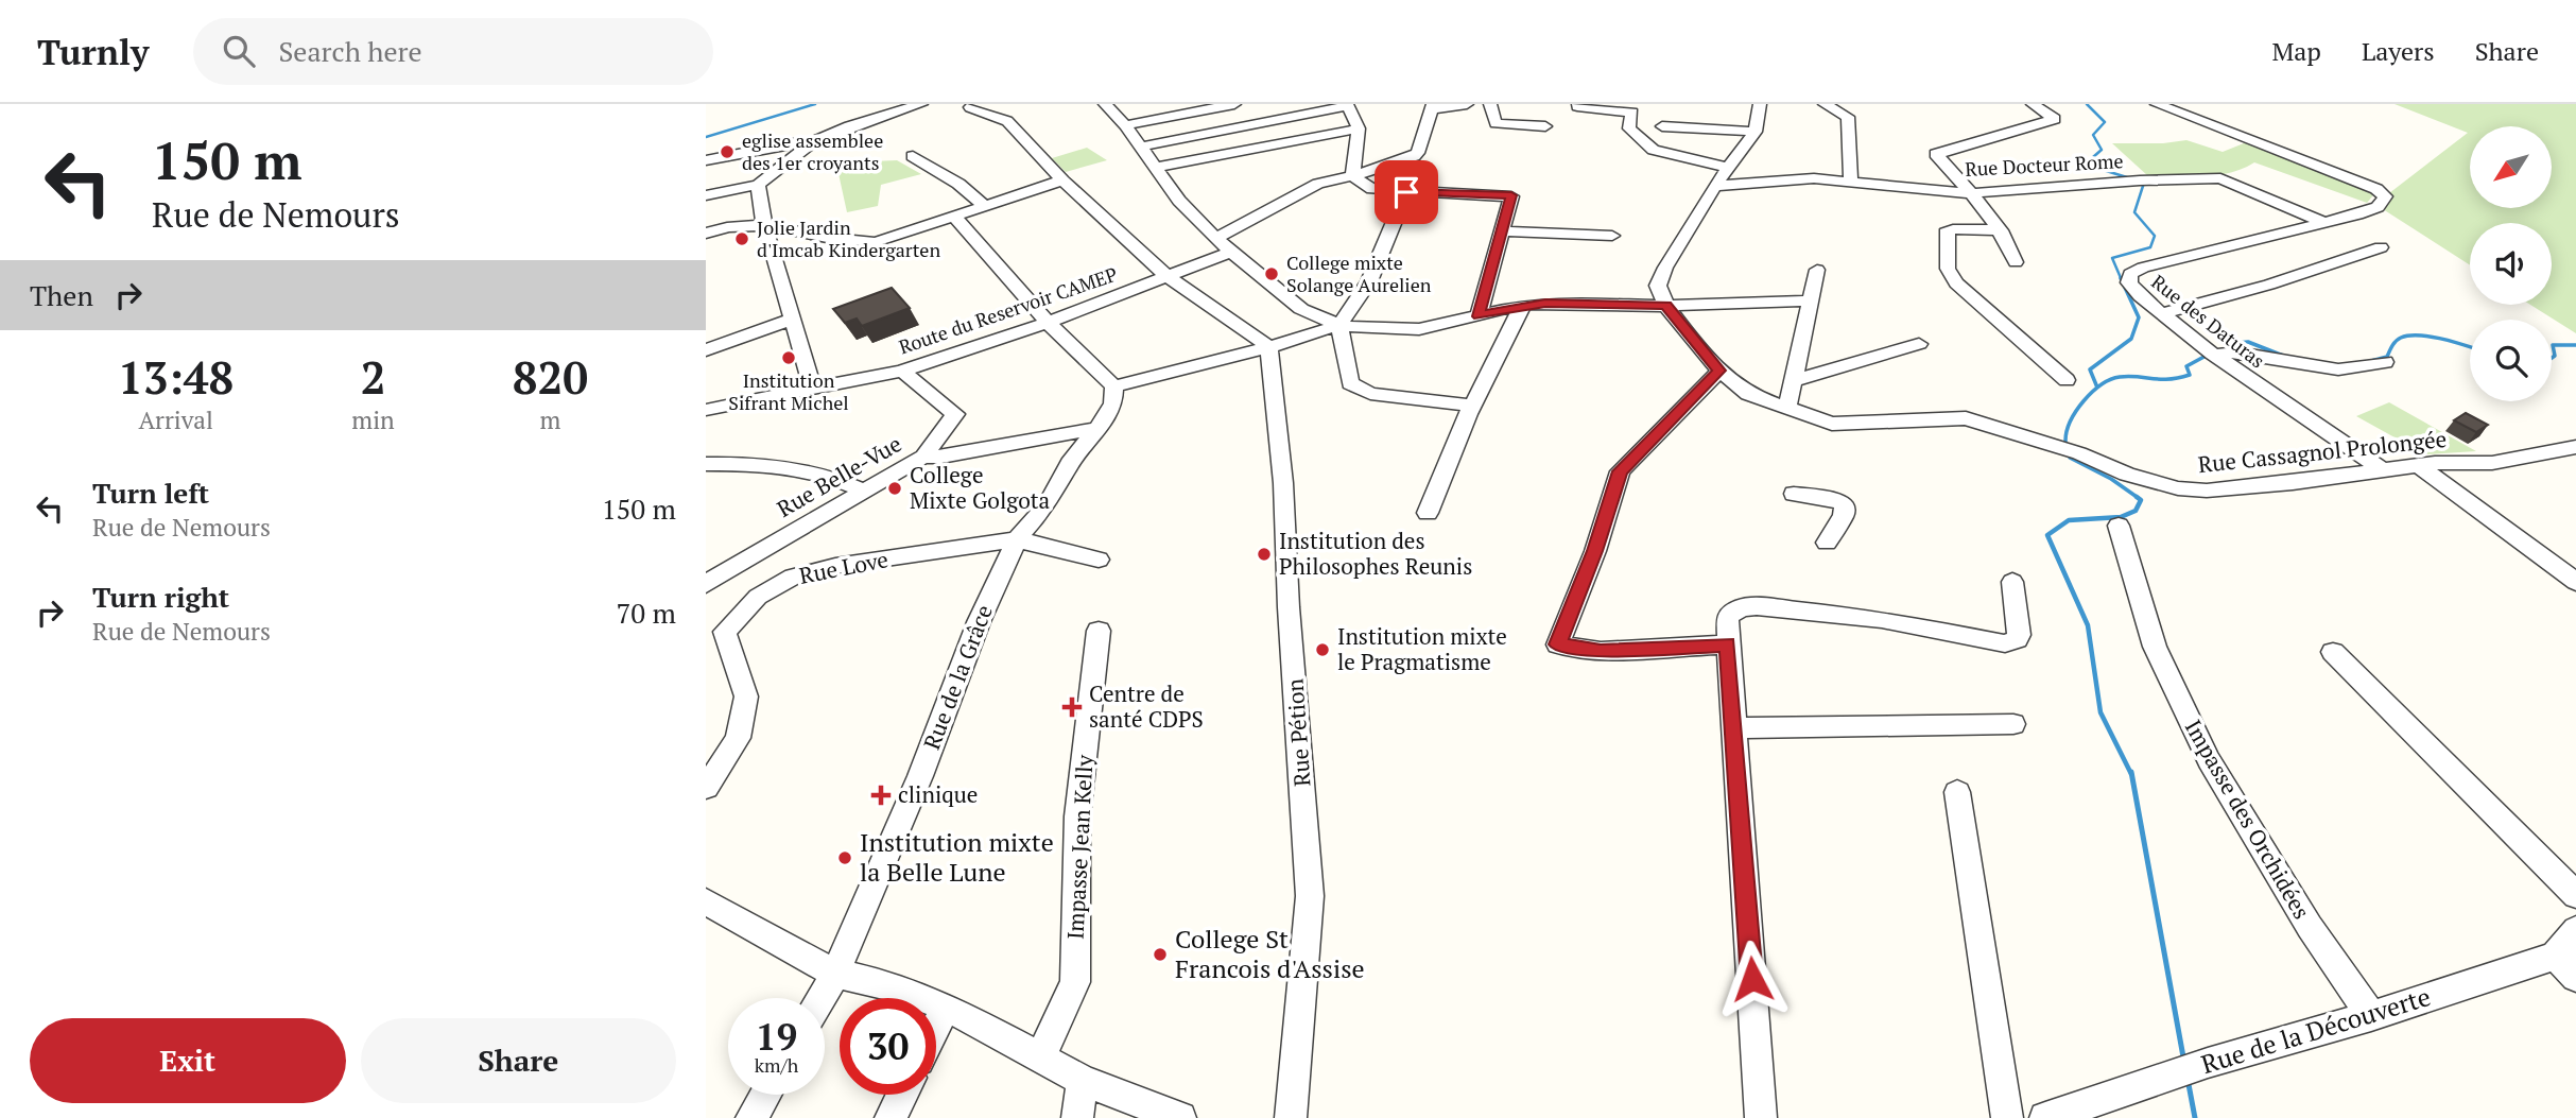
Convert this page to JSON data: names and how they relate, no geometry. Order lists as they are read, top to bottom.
{
  "streets": {
    "street": [
      "Rue Docteur Rome",
      "Route du Reservoir CAMEP",
      "Rue des Daturas",
      "Rue Cassagnol Prolongée",
      "Rue Belle-Vue",
      "Rue Love",
      "Rue de la Grâce",
      "Rue Pétion",
      "Impasse des Orchidées",
      "Impasse Jean Kelly",
      "Rue de la Découverte"
    ]
  },
  "crossings": [
    ["Rue Docteur Rome", "Rue des Daturas"],
    ["Rue des Daturas", "Rue Cassagnol Prolongée"],
    ["Rue Belle-Vue", "Rue de la Grâce"],
    ["Rue Love", "Rue de la Grâce"],
    ["Impasse des Orchidées", "Rue de la Découverte"]
  ],
  "places": {
    "other": [
      "eglise assemblee des 1er croyants",
      "Jolie Jardin d'Imcab Kindergarten",
      "College mixte Solange Aurelien",
      "Institution Sifrant Michel",
      "College Mixte Golgota",
      "Institution des Philosophes Reunis",
      "Institution mixte le Pragmatisme",
      "Institution mixte la Belle Lune",
      "College St Francois d'Assise"
    ],
    "health": ["Centre de santé CDPS", "clinique"]
  },
  "north": "bottom left",
  "page": {
    "header": "Turnly",
    "search": "Search here",
    "nav": ["Map", "Layers", "Share"],
    "turn": ["150 m", "Rue de Nemours"],
    "then": "Then",
    "eta": [
      "13:48",
      "Arrival",
      "2",
      "min",
      "820",
      "m"
    ],
    "list": [
      {
        "name": "Turn left",
        "note": "Rue de Nemours",
        "value": "150 m"
      },
      {
        "name": "Turn right",
        "note": "Rue de Nemours",
        "value": "70 m"
      }
    ],
    "speed": "19 km/h",
    "limit": "30",
    "buttons": ["Exit", "Share"]
  }
}
